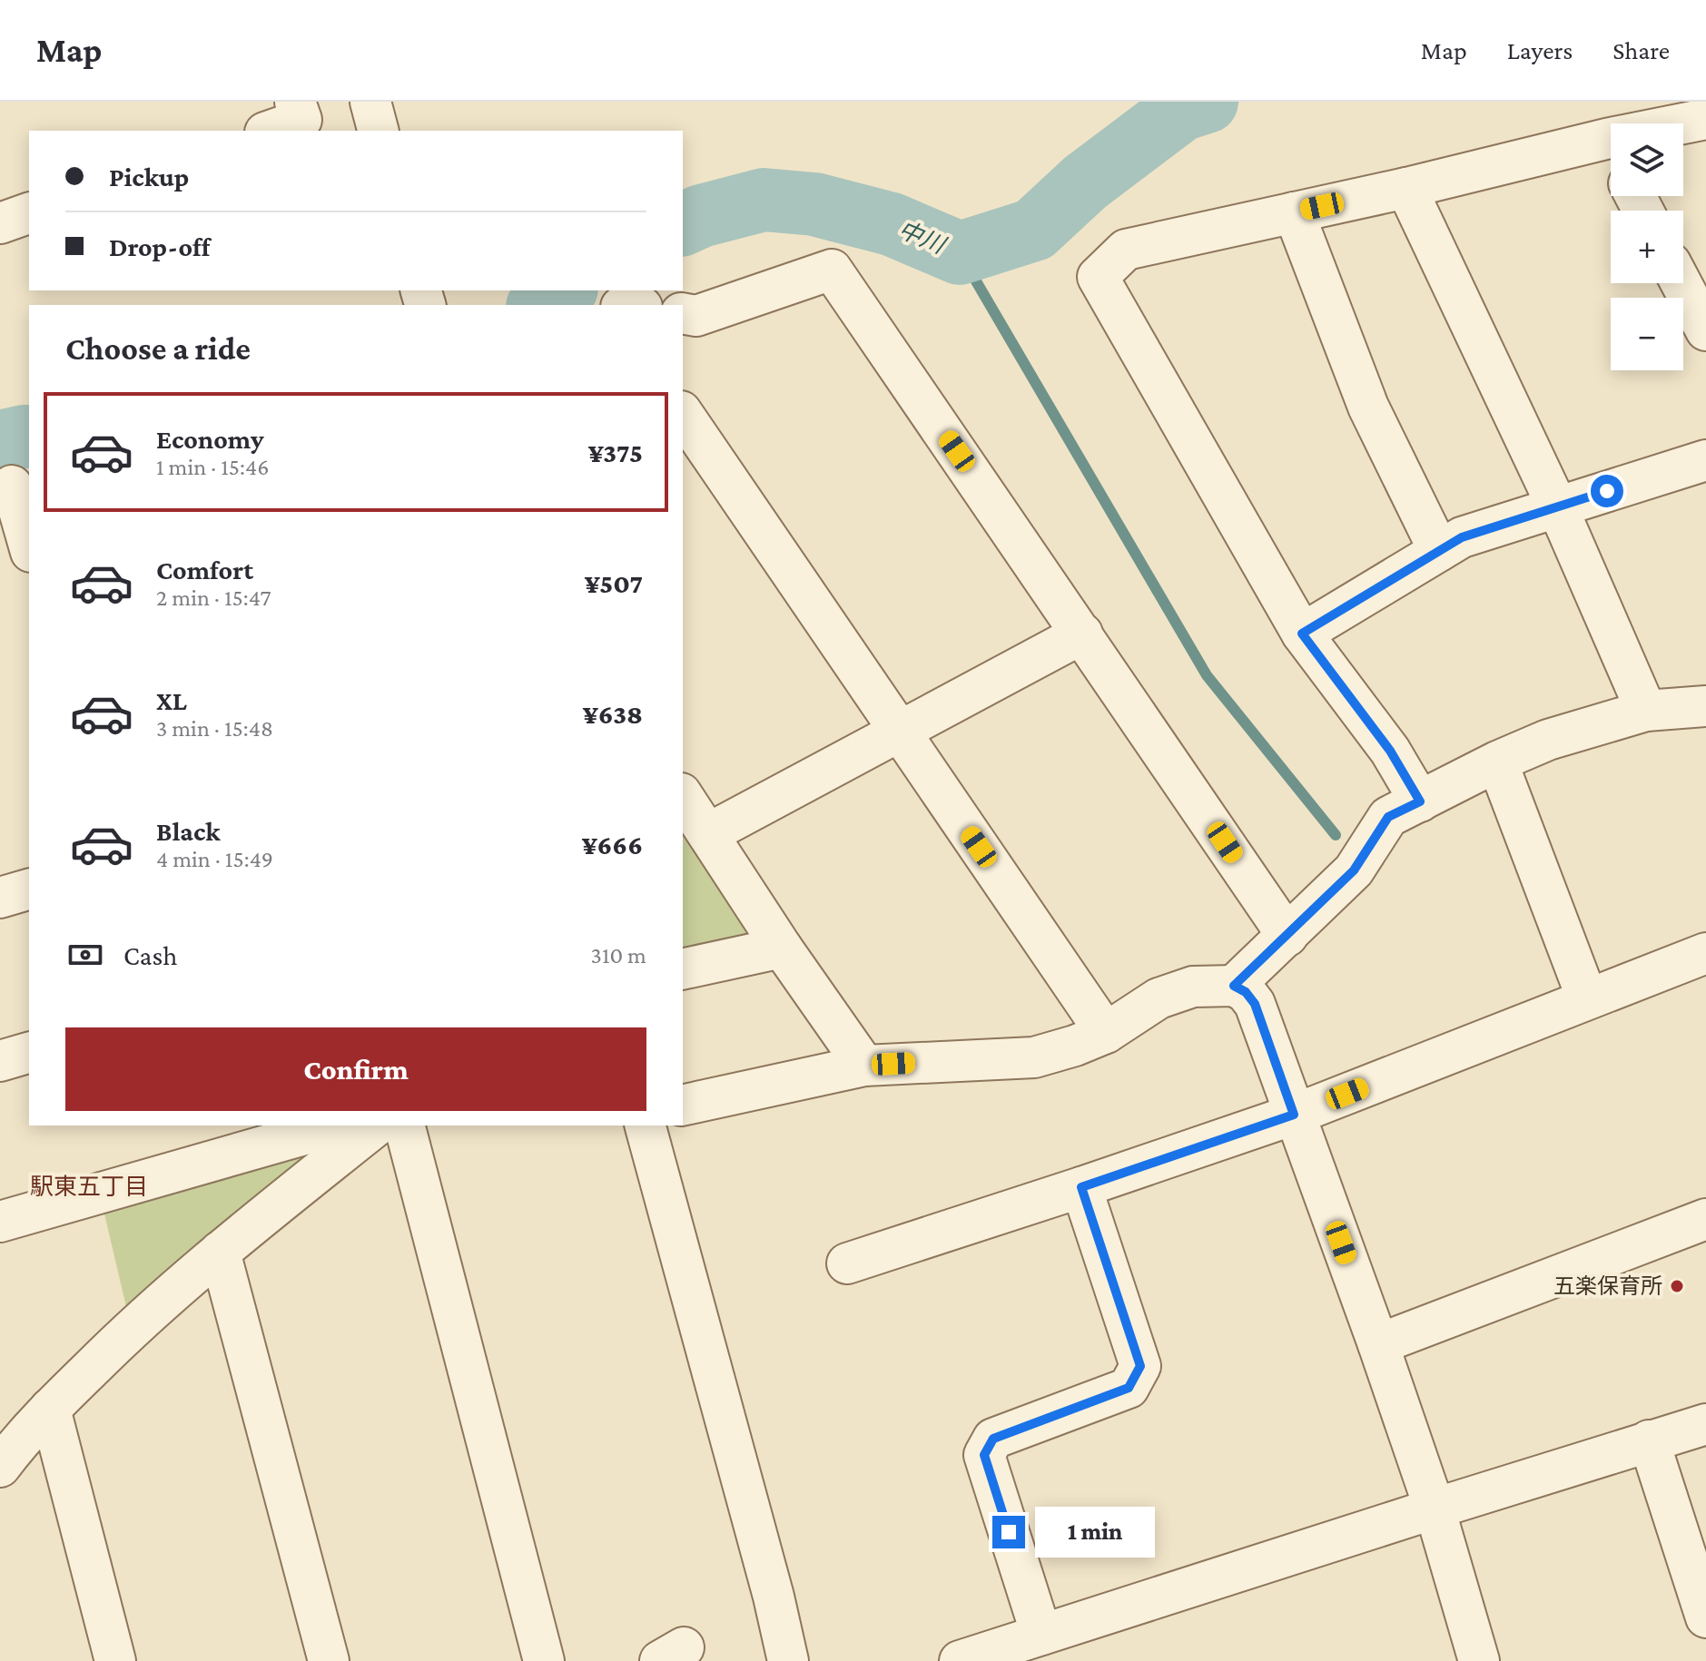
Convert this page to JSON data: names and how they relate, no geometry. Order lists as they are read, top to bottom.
{
  "districts": ["駅東五丁目"],
  "water": ["中川"],
  "places": ["五楽保育所"],
  "page": {
    "header": "Map",
    "nav": ["Map", "Layers", "Share"],
    "map_buttons": ["+", "−"],
    "banner": ["Pickup", "Drop-off"],
    "heading": "Choose a ride",
    "list": [
      {
        "name": "Economy",
        "note": "1 min · 15:46",
        "value": "¥375"
      },
      {
        "name": "Comfort",
        "note": "2 min · 15:47",
        "value": "¥507"
      },
      {
        "name": "XL",
        "note": "3 min · 15:48",
        "value": "¥638"
      },
      {
        "name": "Black",
        "note": "4 min · 15:49",
        "value": "¥666"
      }
    ],
    "pay": ["Cash", "310 m"],
    "buttons": "Confirm",
    "bubble": "1 min"
  }
}
